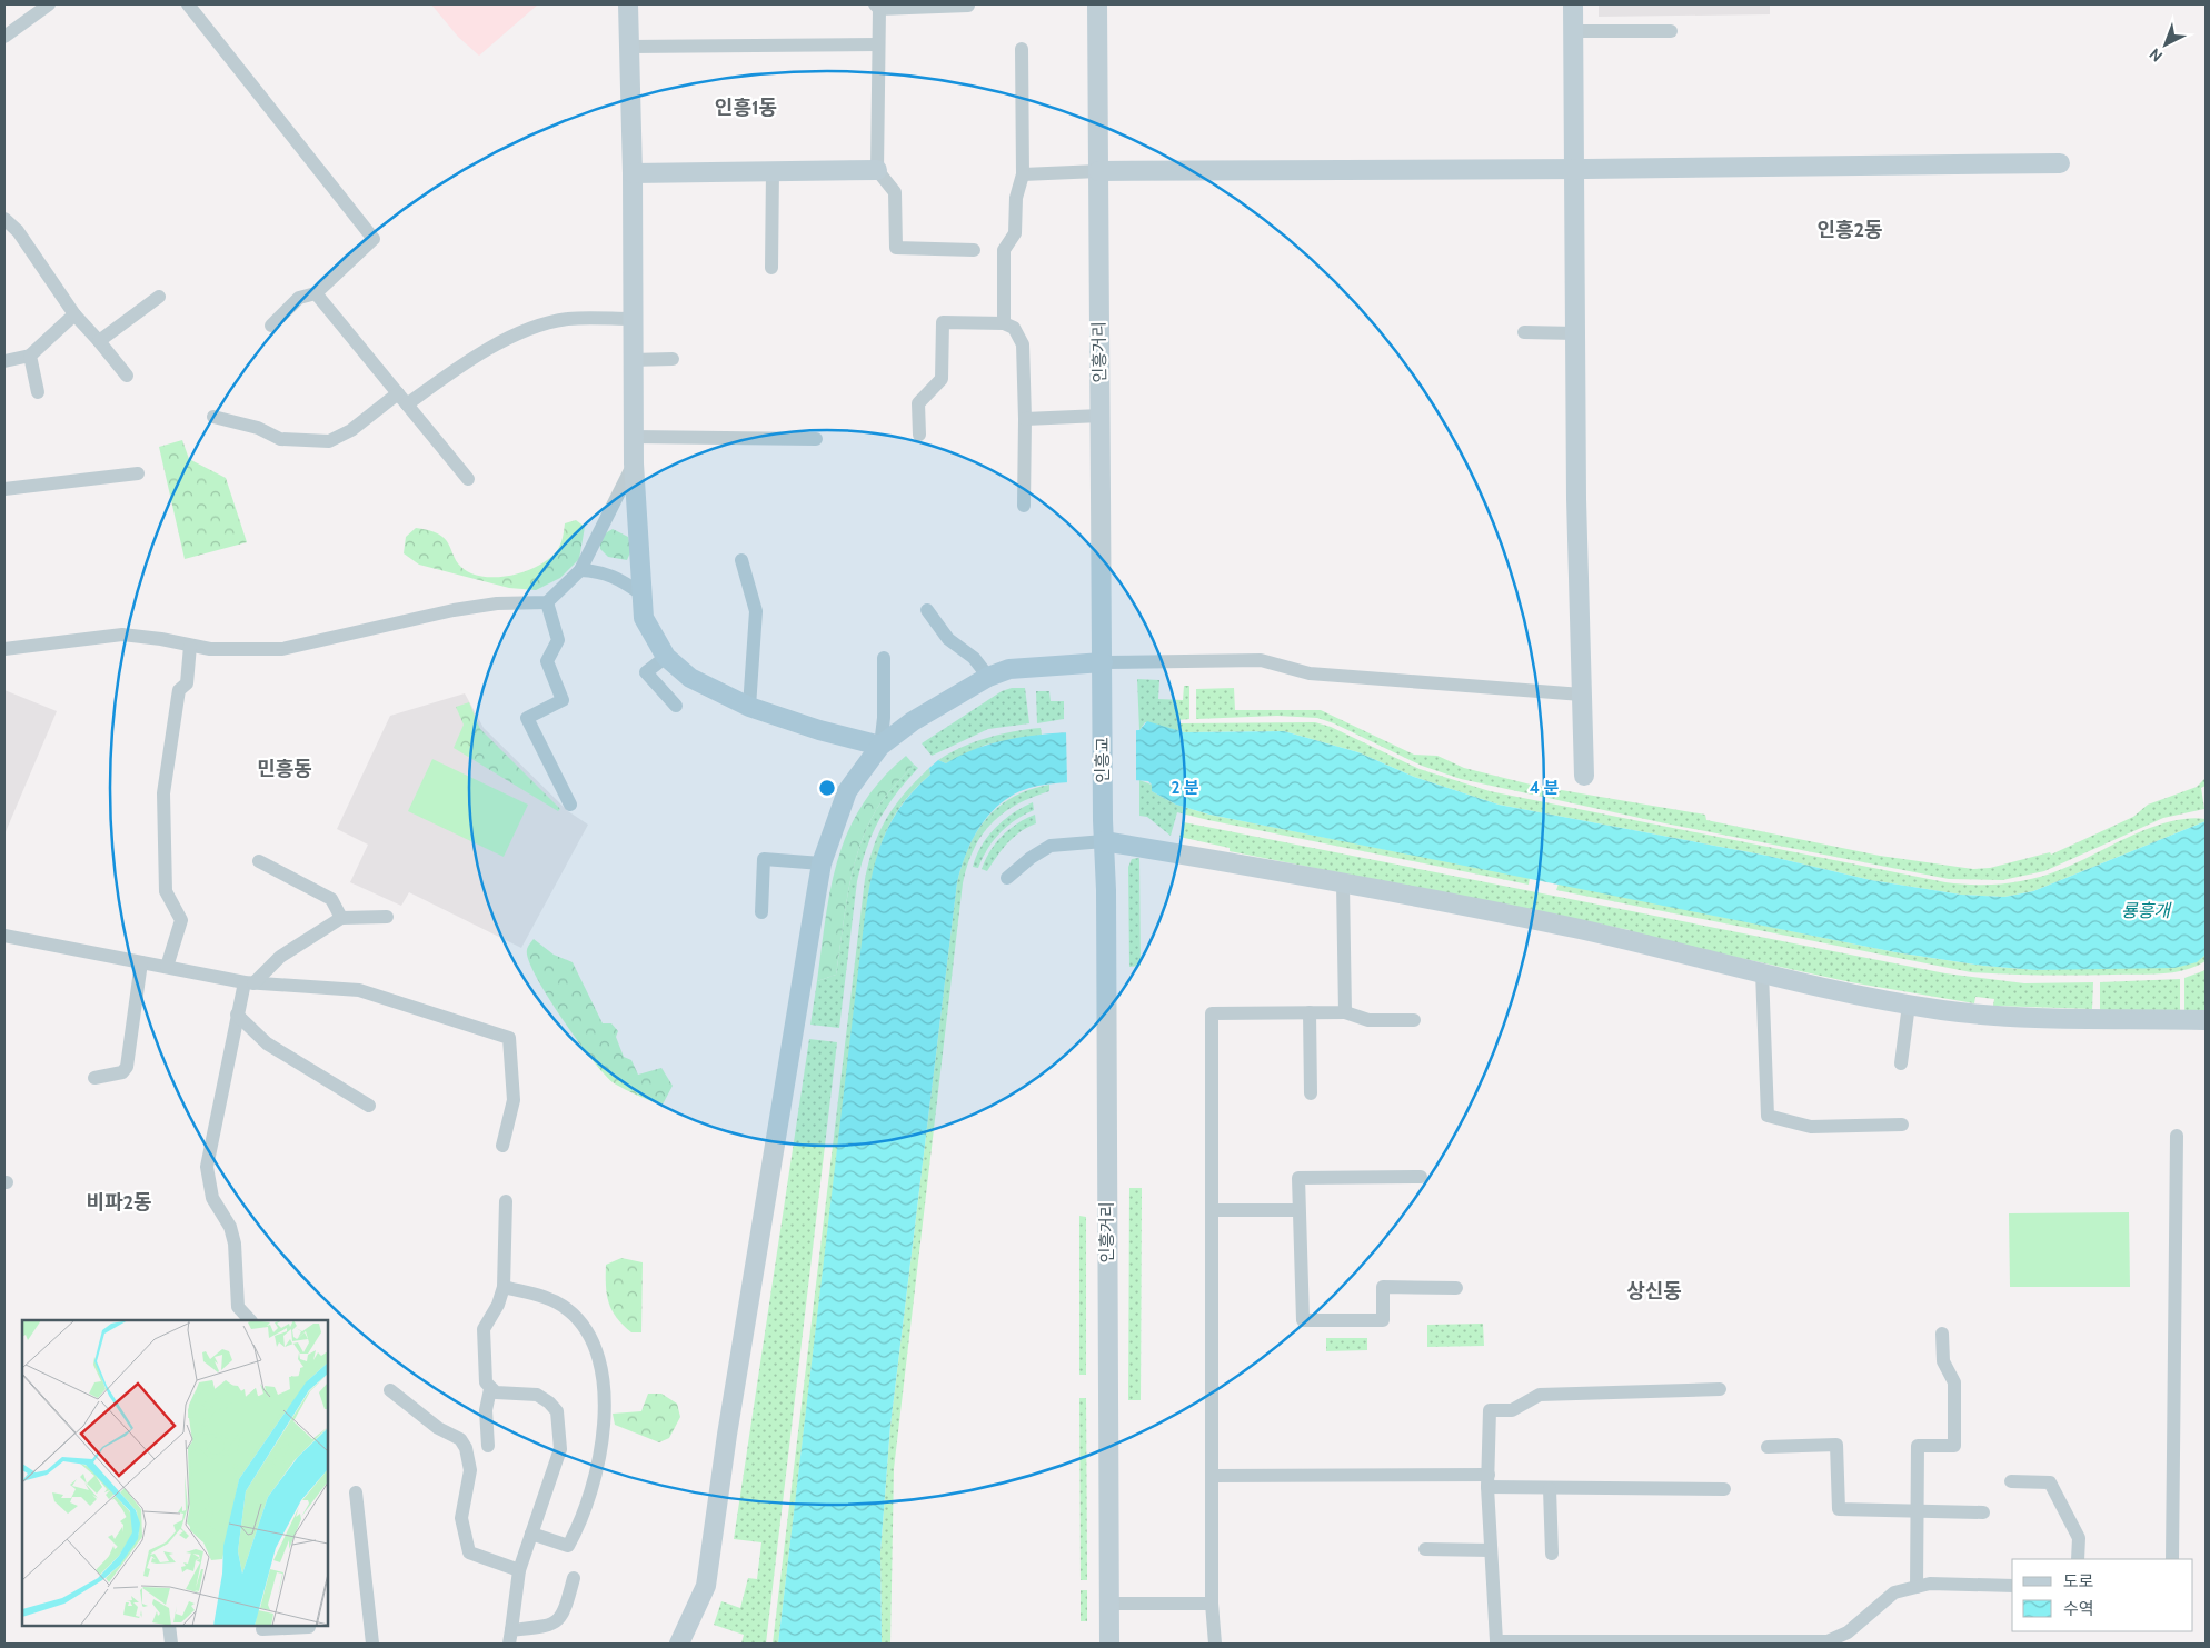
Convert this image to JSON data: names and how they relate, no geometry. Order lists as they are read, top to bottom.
{
  "streets": {
    "street": ["인흥거리", "인흥교"]
  },
  "crossings": [
    ["인흥거리", "인흥교"]
  ],
  "districts": [
    "인흥1동",
    "인흥2동",
    "민흥동",
    "비파2동",
    "상신동"
  ],
  "water": ["룡흥개"],
  "legend": ["도로", "수역"],
  "north": "bottom left",
  "rings": ["2 분", "4 분"]
}
